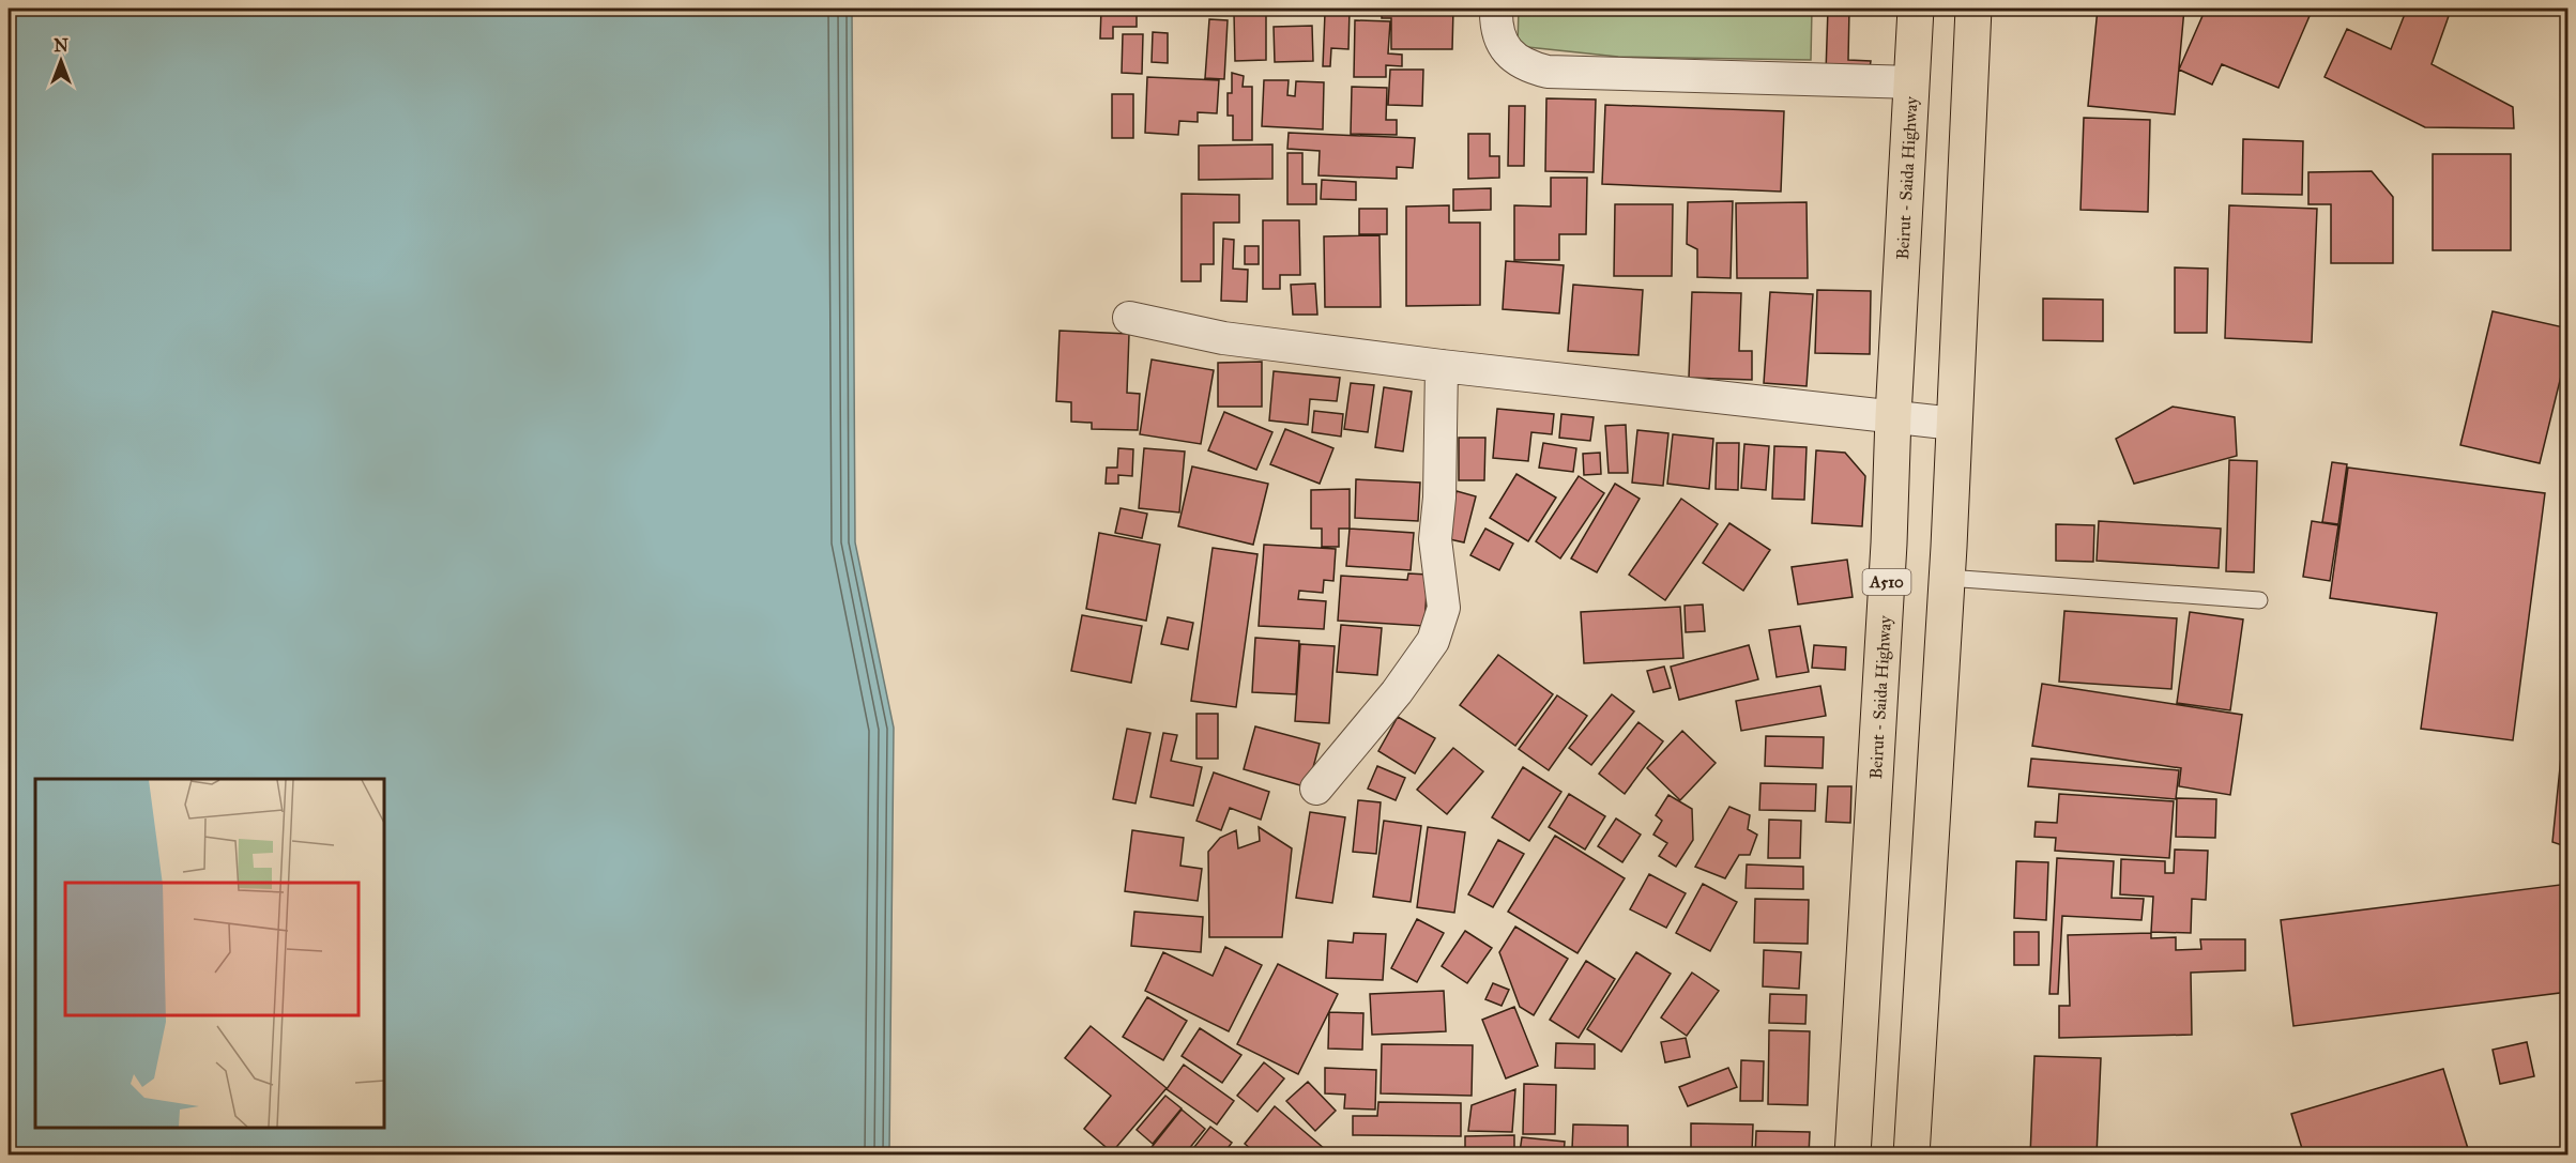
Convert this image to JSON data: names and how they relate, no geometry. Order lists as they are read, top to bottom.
{
  "streets": {
    "highway": ["Beirut - Saida Highway", "A510"]
  },
  "north": "top"
}
